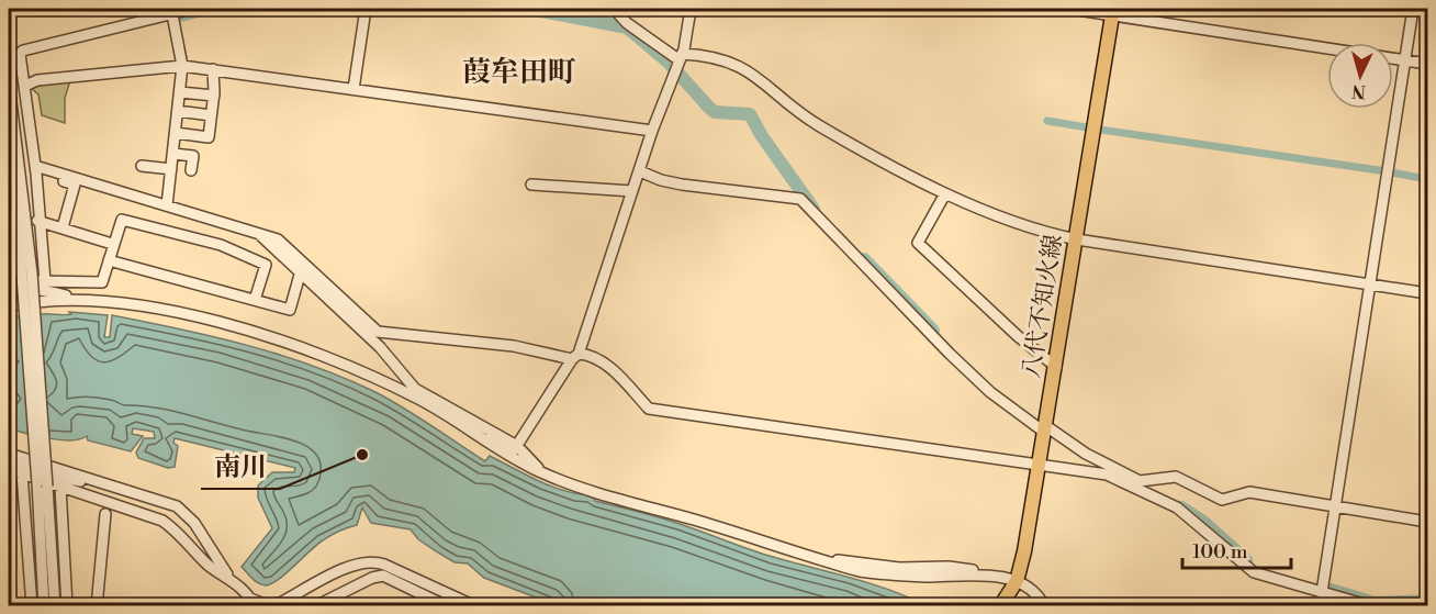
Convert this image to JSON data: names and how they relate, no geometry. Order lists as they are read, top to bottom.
{
  "streets": {
    "main road": ["八代不知火線"]
  },
  "districts": ["葭牟田町"],
  "places": ["南川"],
  "scale_bar": "100 m",
  "north": "bottom"
}
